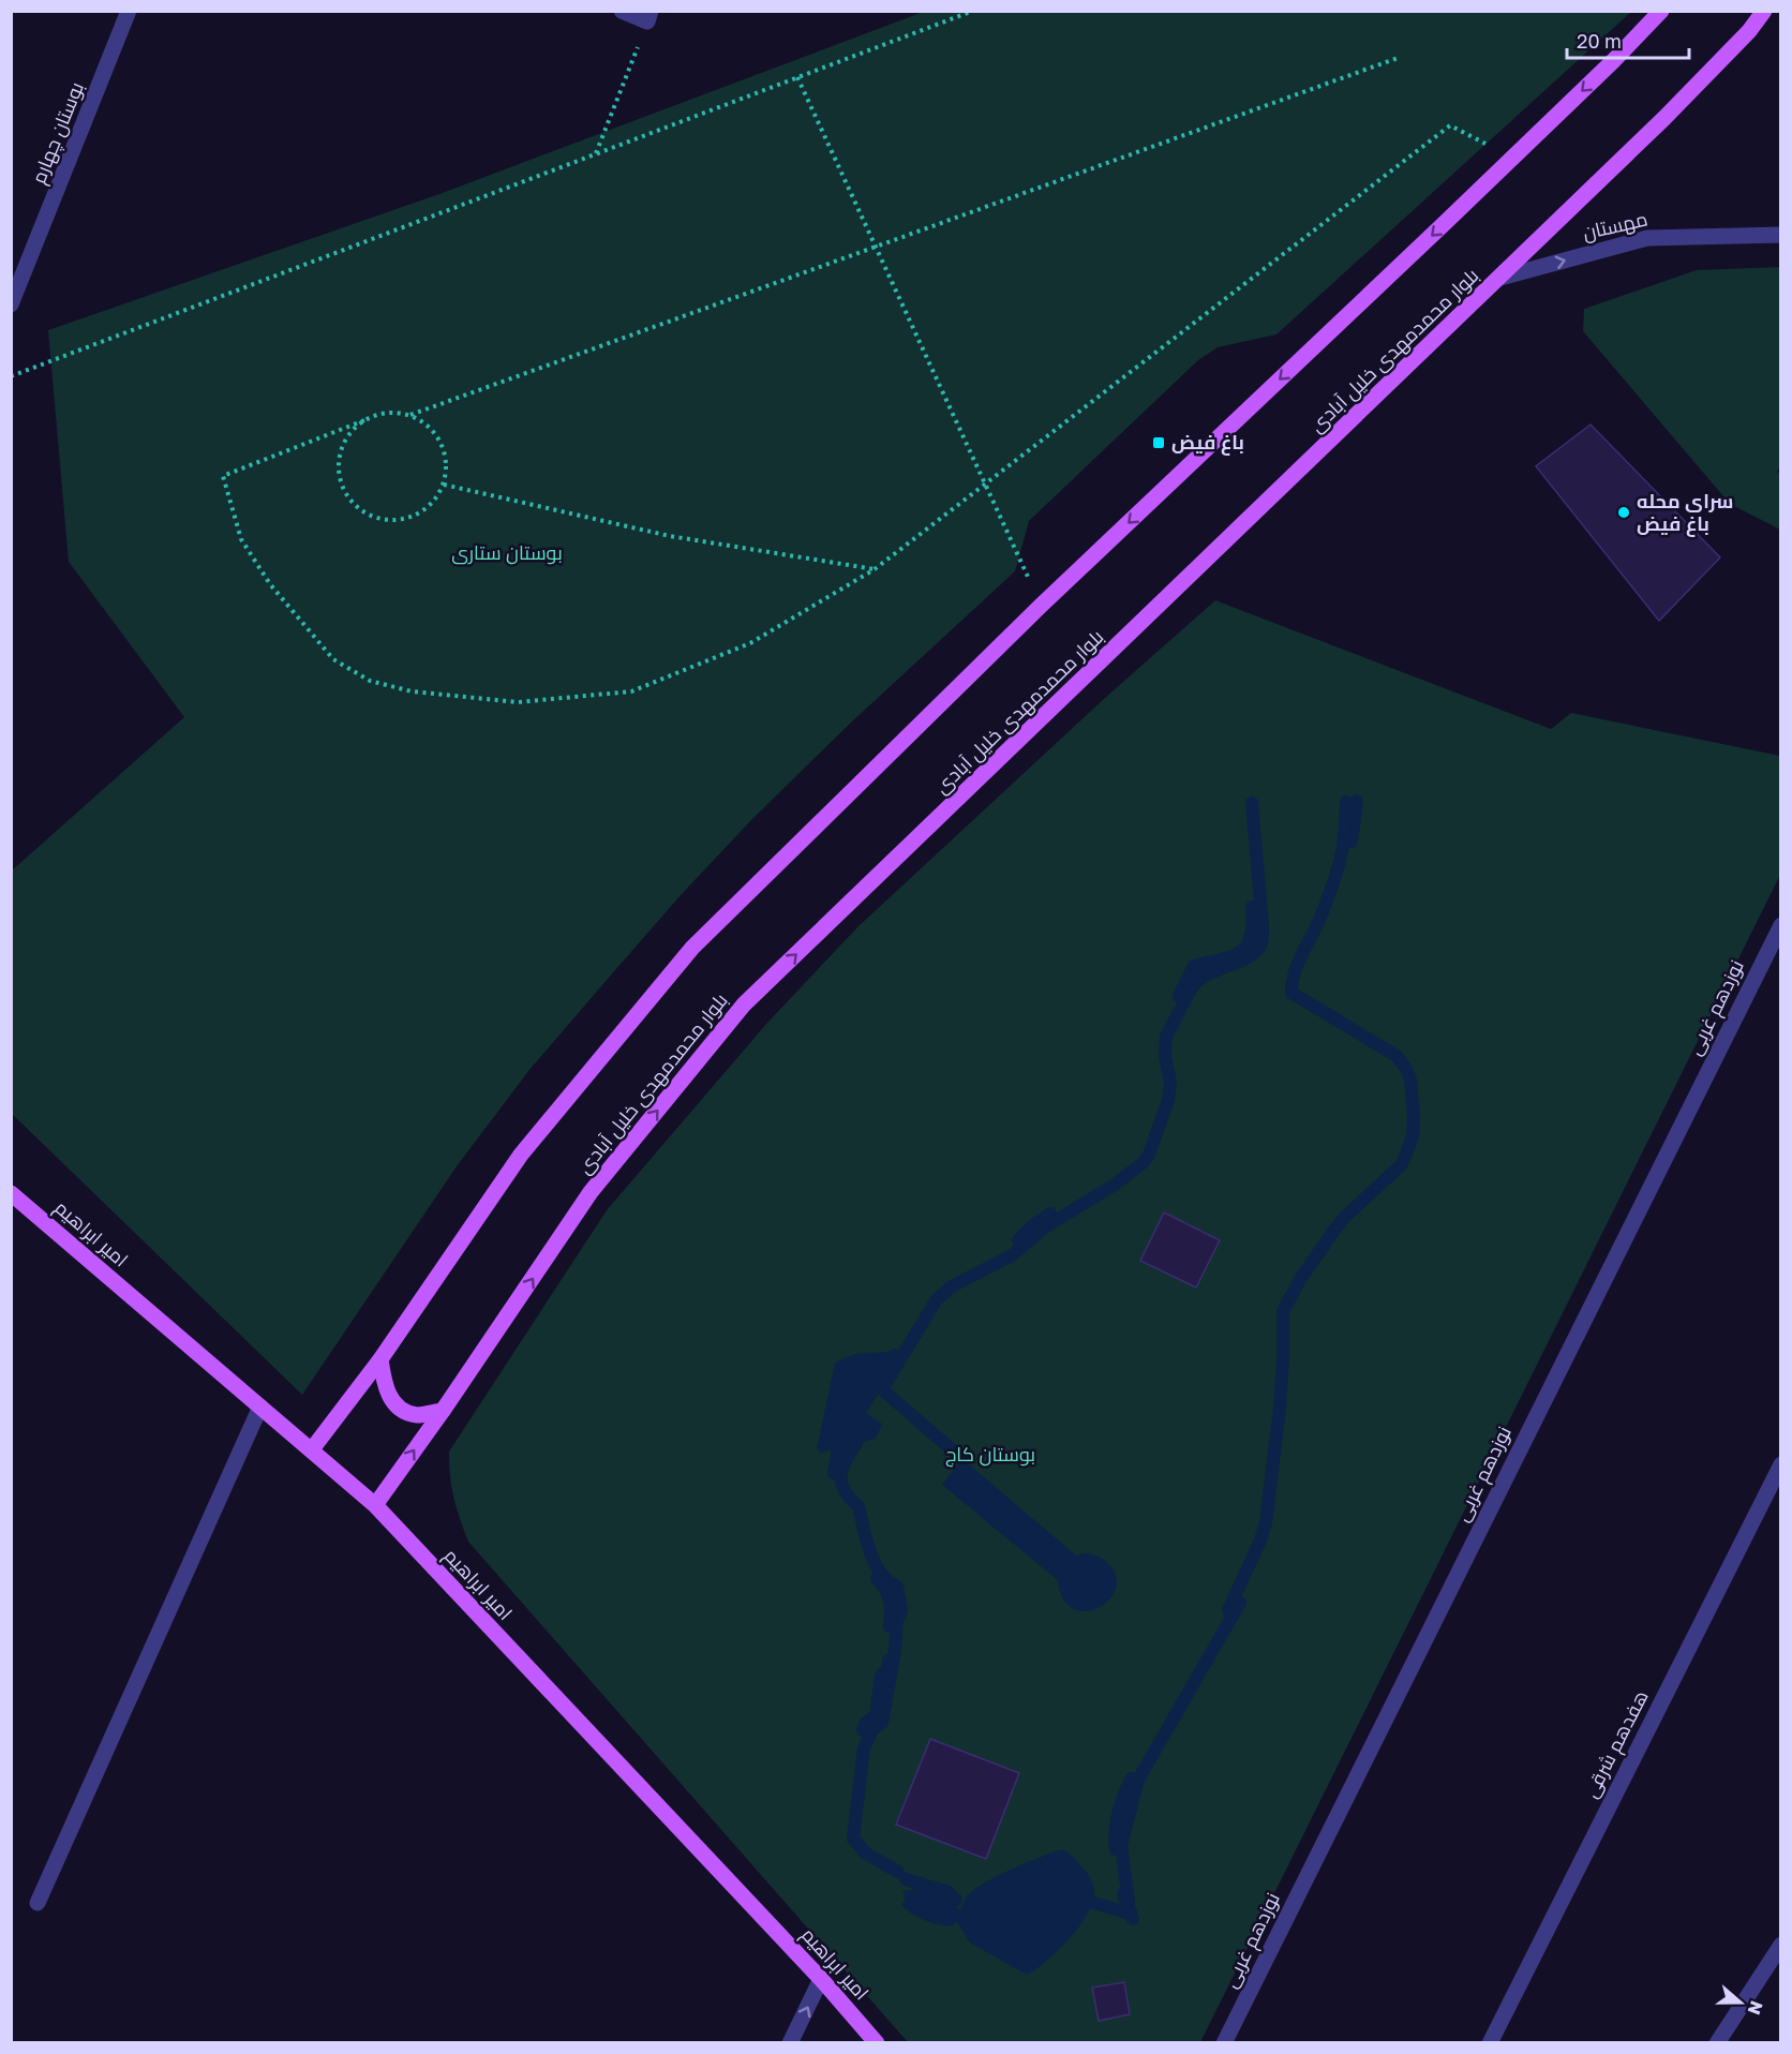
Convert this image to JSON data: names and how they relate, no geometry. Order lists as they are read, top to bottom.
{
  "streets": {
    "main road": ["بلوار محمدمهدی خلیل آبادی", "امیر ابراهیم"],
    "street": [
      "بوستان چهارم",
      "مهستان",
      "نوزدهم غربی",
      "هفدهم شرقی"
    ]
  },
  "crossings": [
    ["مهستان", "بلوار محمدمهدی خلیل آبادی"],
    ["بلوار محمدمهدی خلیل آبادی", "امیر ابراهیم"]
  ],
  "one_way": ["مهستان"],
  "parks": ["بوستان ستاری", "بوستان کاج"],
  "places": {
    "transit": ["باغ فیض"],
    "other": ["سرای محله باغ فیض"]
  },
  "scale_bar": "20 m",
  "north": "right"
}
